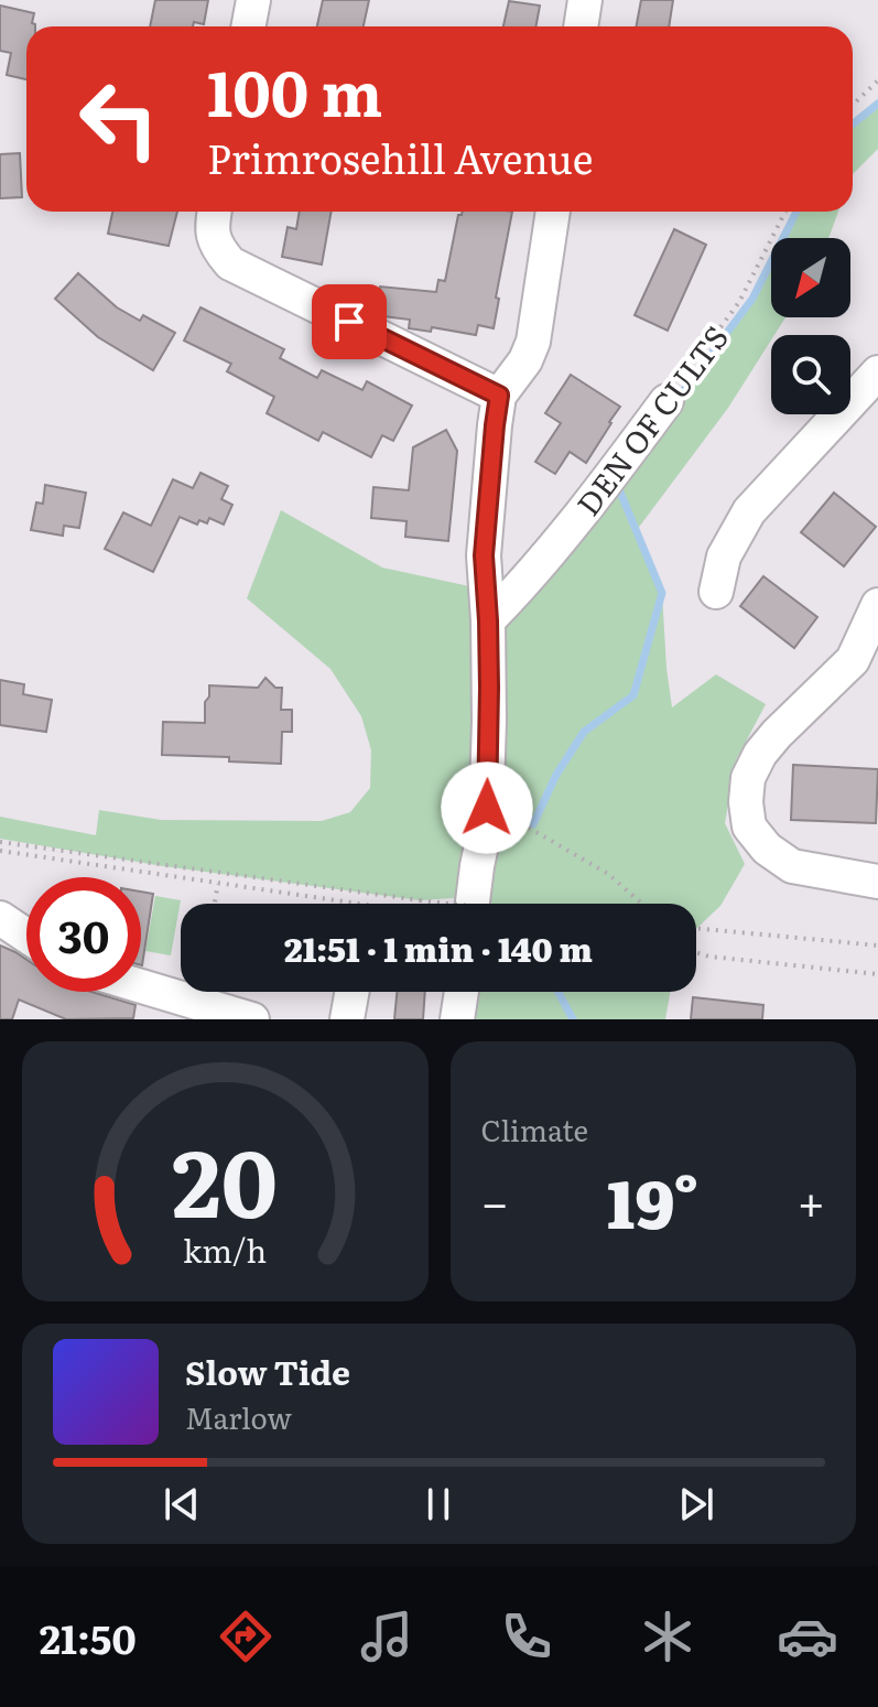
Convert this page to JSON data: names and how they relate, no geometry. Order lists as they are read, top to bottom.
{
  "streets": {
    "street": ["DEN OF CULTS"]
  },
  "north": "bottom left",
  "page": {
    "turn": ["100 m", "Primrosehill Avenue"],
    "limit": "30",
    "trip": "21:51 · 1 min · 140 m",
    "tile": "Climate",
    "heat": ["−", "19°", "+"],
    "song": ["Slow Tide", "Marlow"],
    "tabs": "21:50",
    "gauge": ["20", "km/h"]
  }
}
